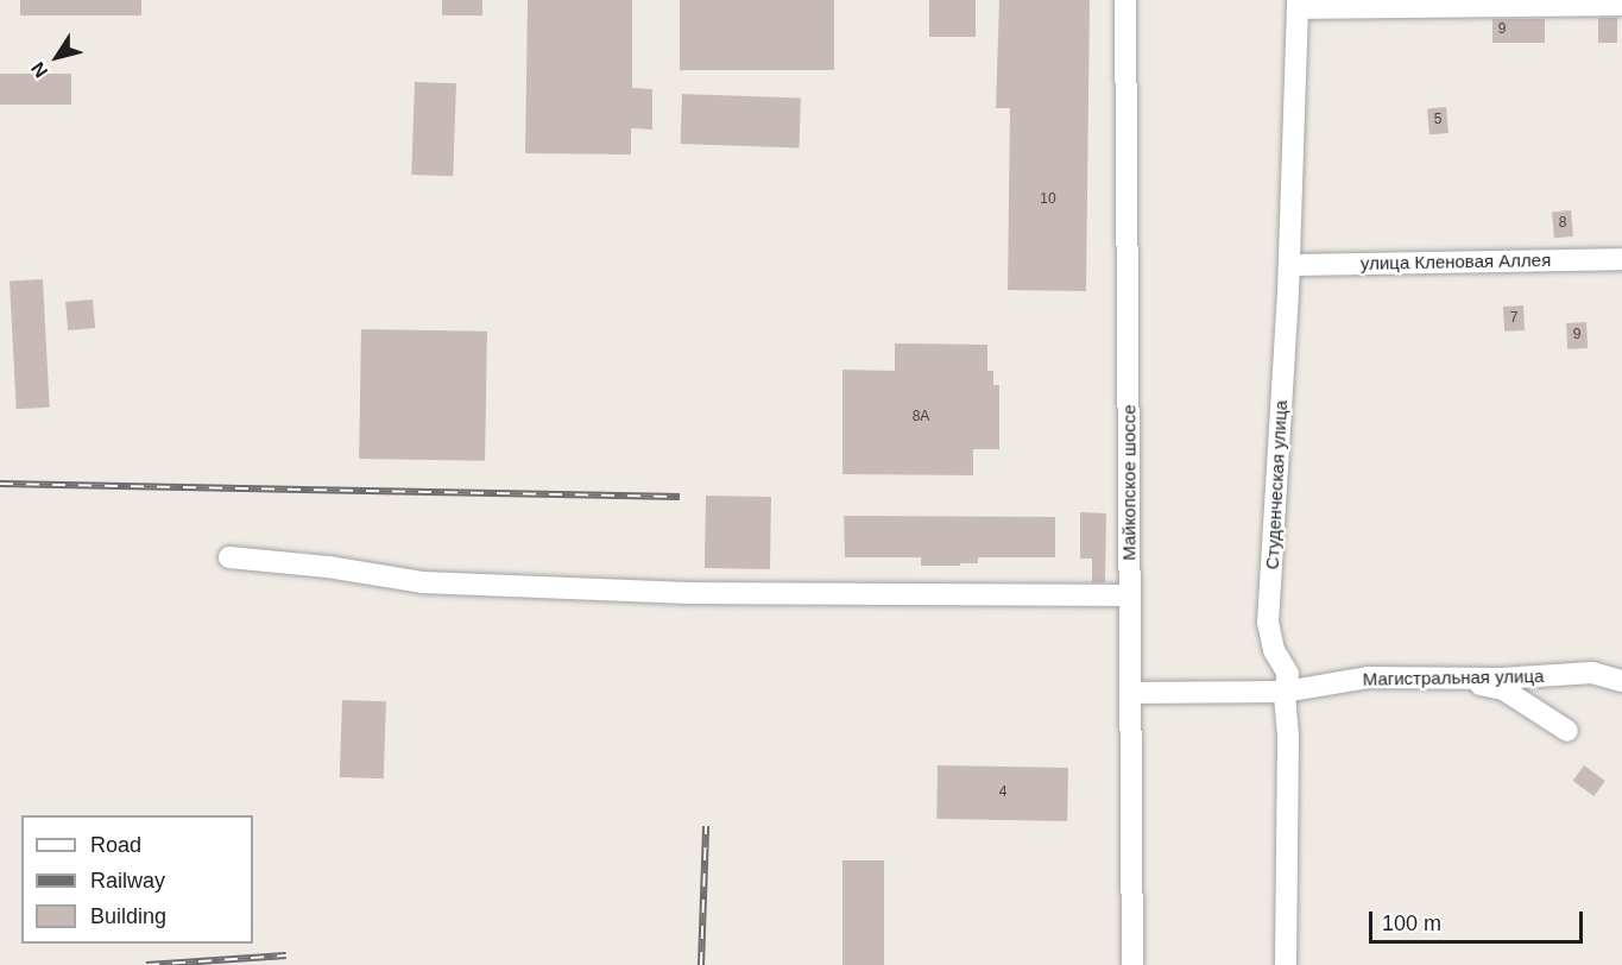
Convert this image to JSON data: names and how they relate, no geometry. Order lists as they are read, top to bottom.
{
  "streets": {
    "street": [
      "улица Кленовая Аллея",
      "Майкопское шоссе",
      "Студенческая улица",
      "Магистральная улица"
    ]
  },
  "crossings": [
    ["улица Кленовая Аллея", "Студенческая улица"],
    ["Майкопское шоссе", "Магистральная улица"],
    ["Студенческая улица", "Магистральная улица"]
  ],
  "house_numbers": [
    "9",
    "5",
    "10",
    "8",
    "7",
    "9",
    "8А",
    "4"
  ],
  "legend": ["Road", "Railway", "Building"],
  "scale_bar": "100 m",
  "north": "bottom left"
}
